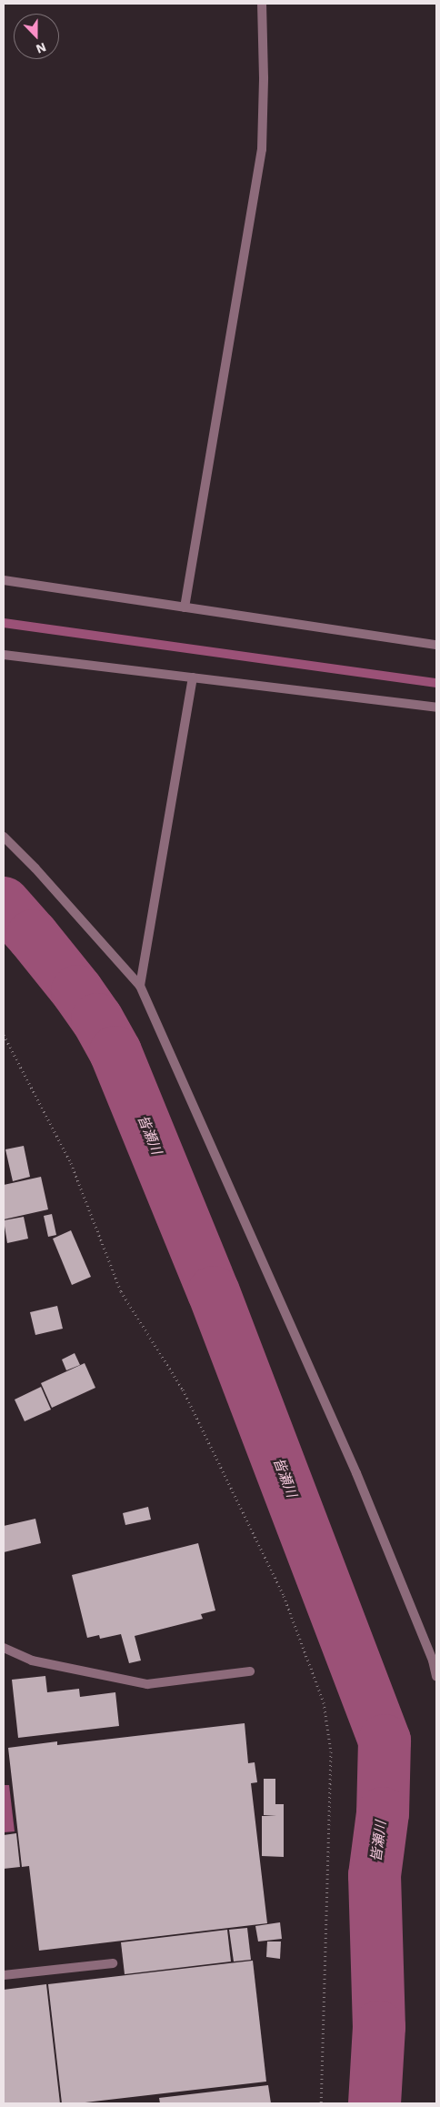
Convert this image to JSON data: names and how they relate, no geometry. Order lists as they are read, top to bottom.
{
  "water": ["皆瀬川"],
  "north": "bottom"
}
